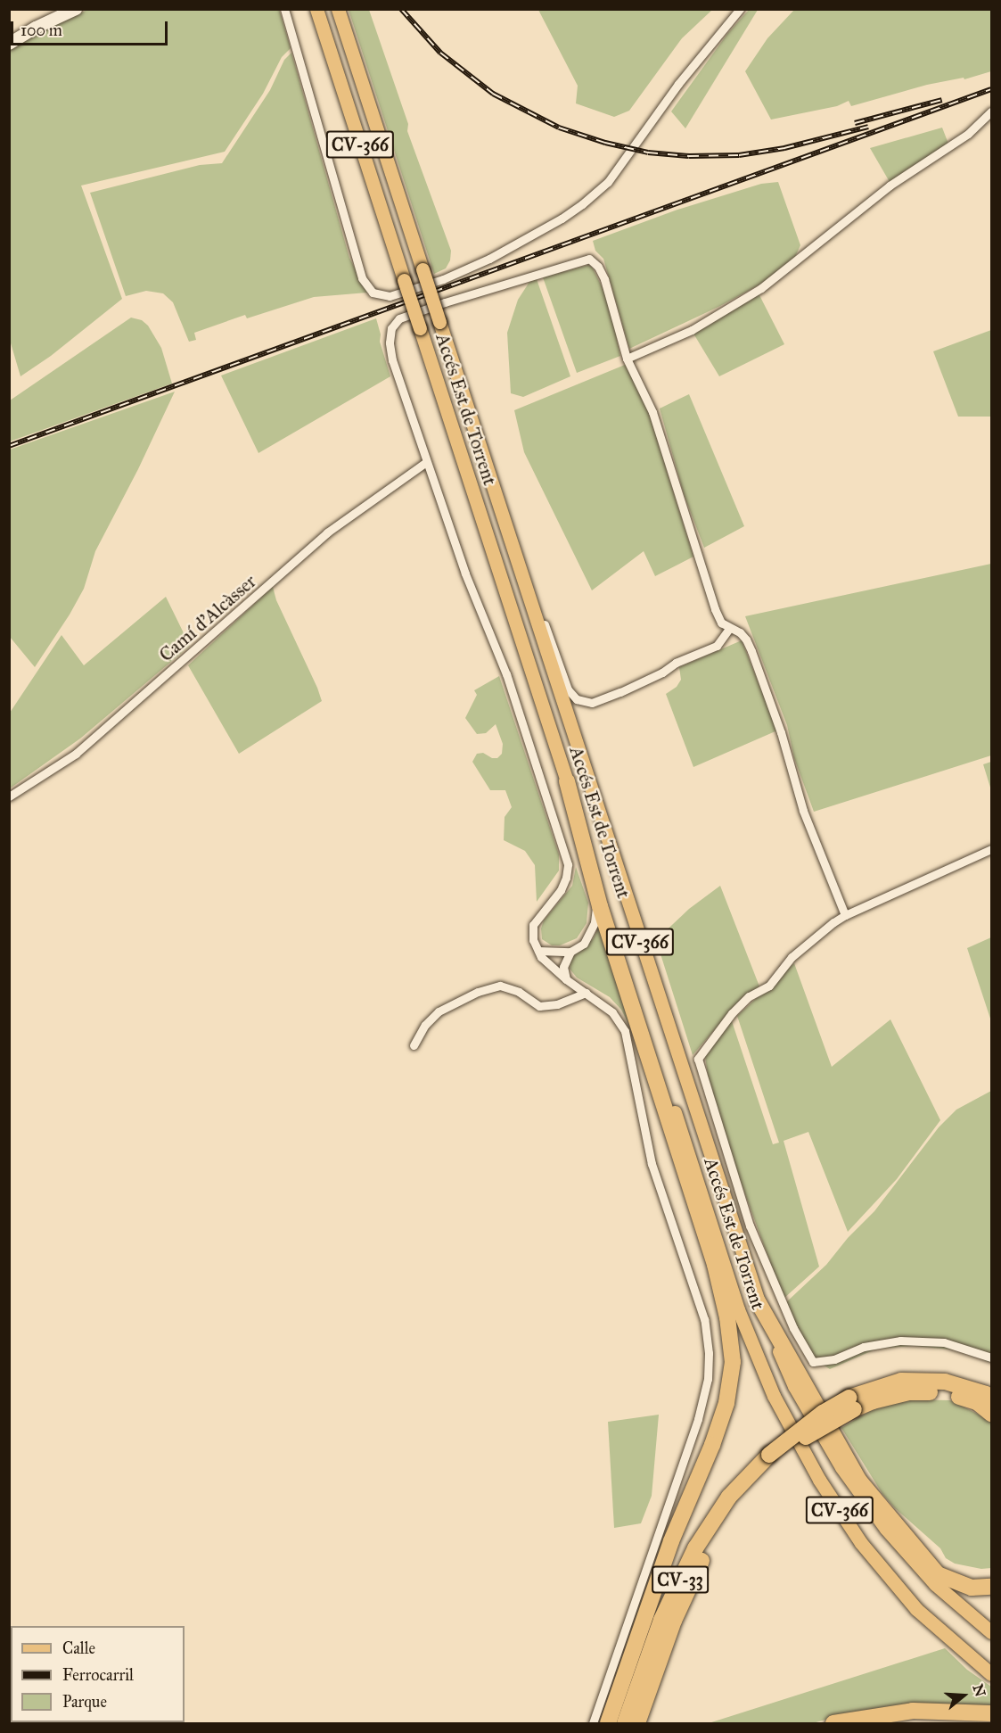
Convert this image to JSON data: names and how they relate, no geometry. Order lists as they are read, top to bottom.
{
  "streets": {
    "highway": ["CV-33"],
    "main road": ["CV-366", "Accés Est de Torrent"],
    "street": ["Camí d'Alcàsser"]
  },
  "legend": ["Calle", "Ferrocarril", "Parque"],
  "scale_bar": "100 m",
  "north": "right"
}
